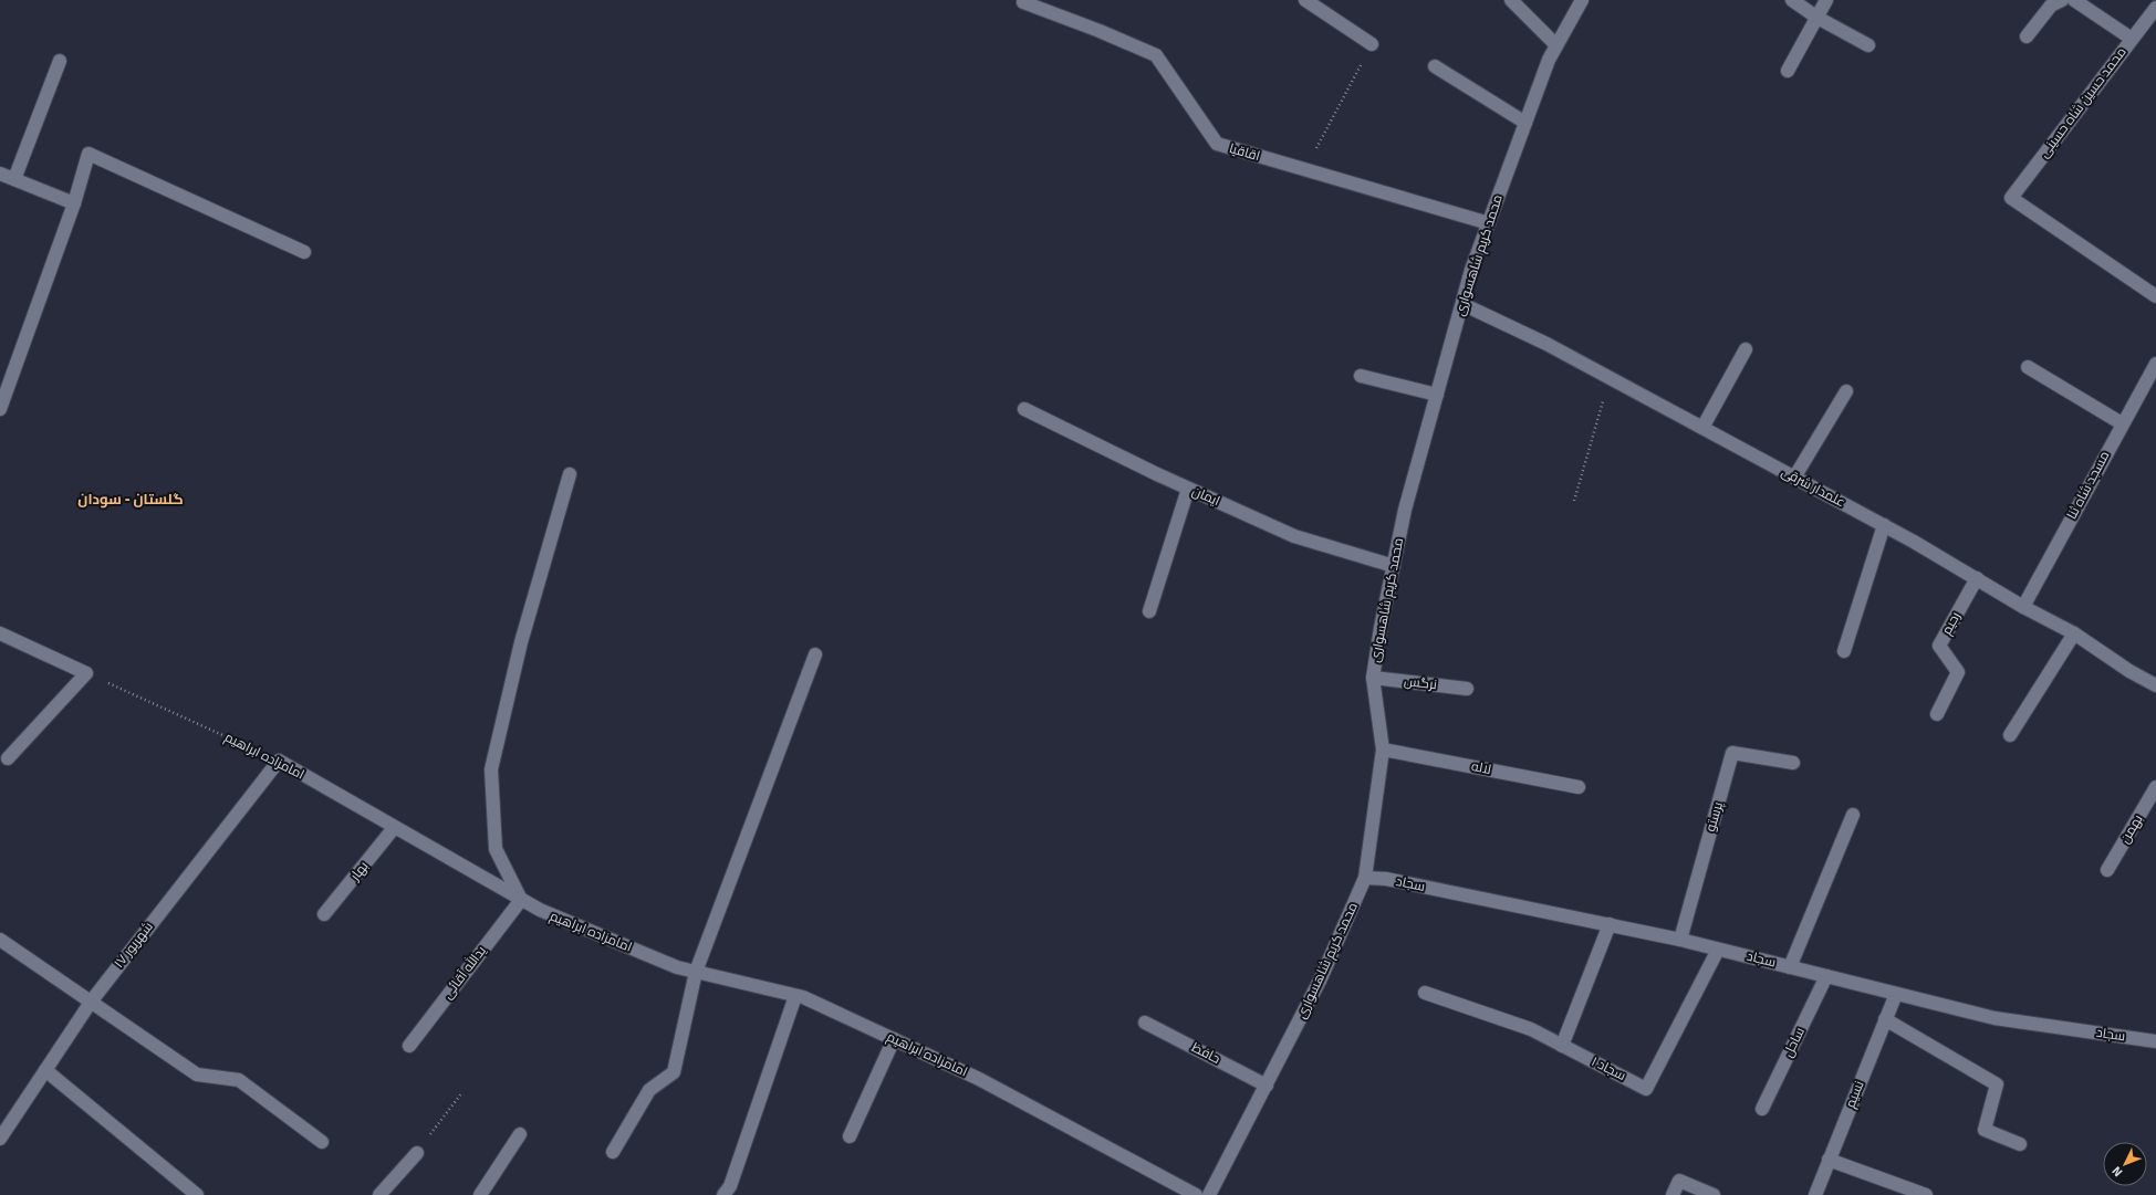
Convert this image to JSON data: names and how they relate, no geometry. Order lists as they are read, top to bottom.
{
  "streets": {
    "street": [
      "محمد حسین شاه حسینی",
      "اقاقیا",
      "محمد کریم شاهسواری",
      "مسجد شاه ثنا",
      "علمدار شرقی",
      "ایمان",
      "رحیم",
      "نرگس",
      "امامزاده ابراهیم",
      "لاله",
      "پرستو",
      "بهمن",
      "بهار",
      "سجاد",
      "۱۷ شهریور",
      "یدالله آقائی",
      "ساحل",
      "حافظ",
      "سجاد ۱",
      "نسیم"
    ]
  },
  "crossings": [
    ["اقاقیا", "محمد کریم شاهسواری"],
    ["محمد کریم شاهسواری", "علمدار شرقی"],
    ["محمد کریم شاهسواری", "ایمان"],
    ["محمد کریم شاهسواری", "نرگس"],
    ["محمد کریم شاهسواری", "لاله"],
    ["محمد کریم شاهسواری", "سجاد"],
    ["محمد کریم شاهسواری", "حافظ"],
    ["مسجد شاه ثنا", "علمدار شرقی"],
    ["علمدار شرقی", "رحیم"],
    ["امامزاده ابراهیم", "بهار"],
    ["امامزاده ابراهیم", "۱۷ شهریور"],
    ["امامزاده ابراهیم", "یدالله آقائی"],
    ["پرستو", "سجاد"],
    ["سجاد", "ساحل"],
    ["سجاد", "سجاد ۱"],
    ["سجاد", "نسیم"]
  ],
  "districts": ["گلستان - سودان"],
  "north": "bottom left"
}
